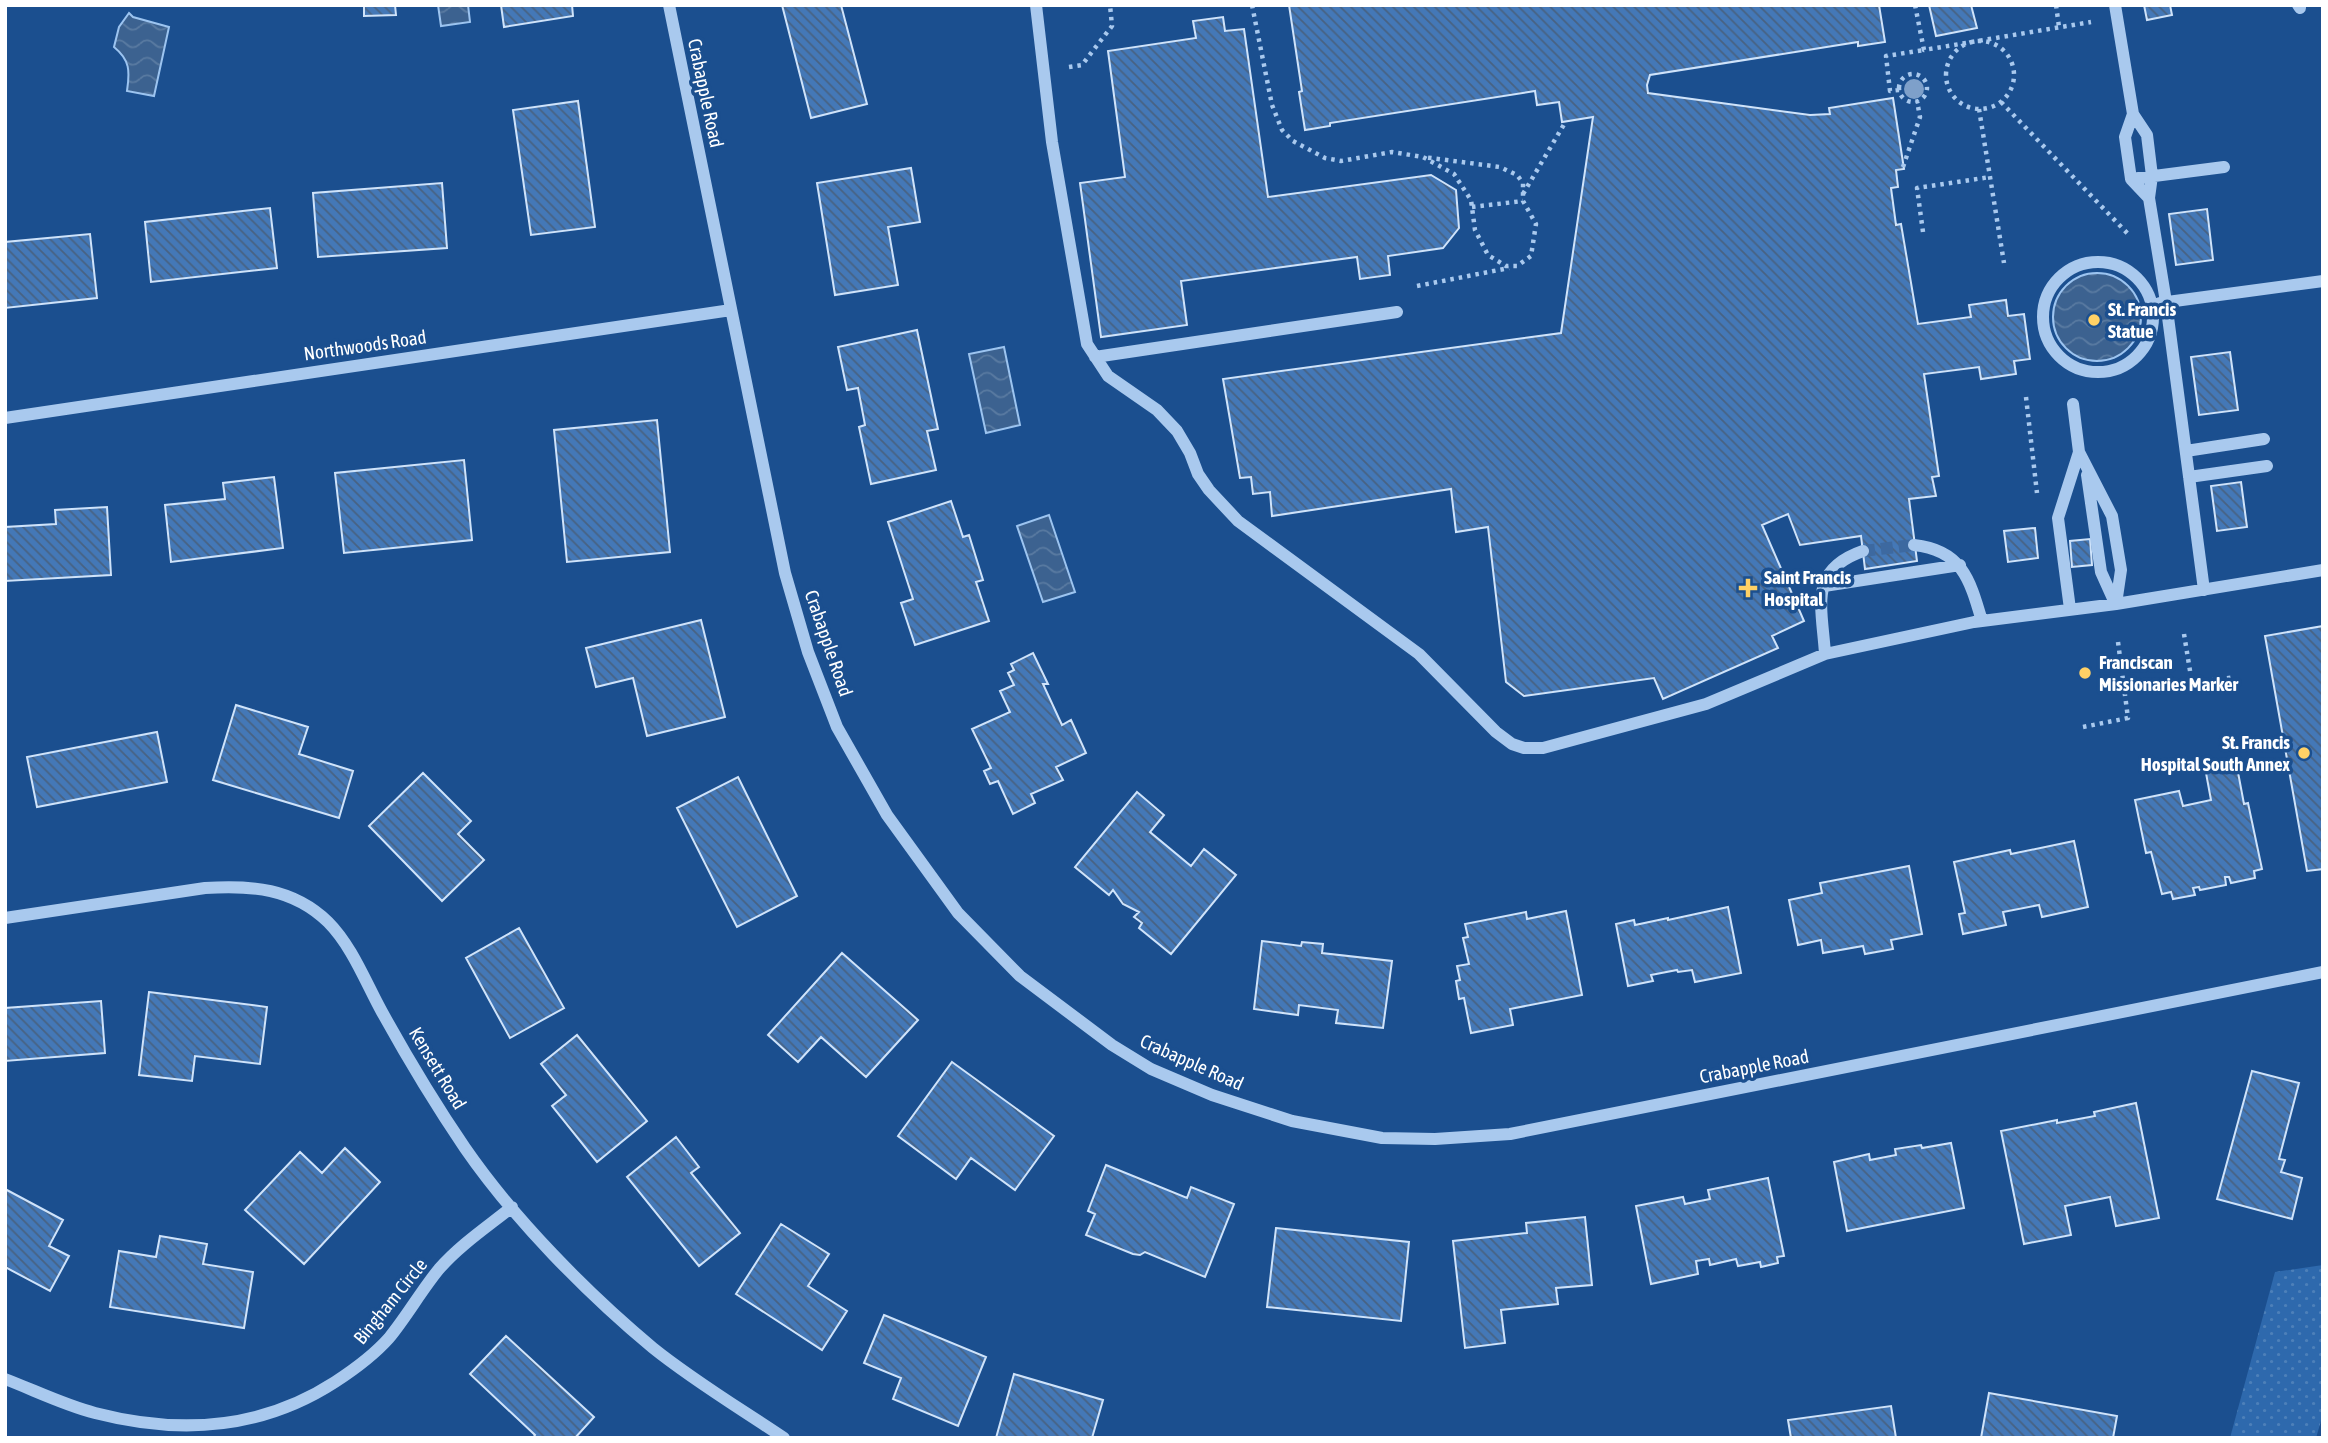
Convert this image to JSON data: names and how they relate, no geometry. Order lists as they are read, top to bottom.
{
  "streets": {
    "street": [
      "Crabapple Road",
      "Northwoods Road",
      "Kensett Road",
      "Bingham Circle"
    ]
  },
  "crossings": [
    ["Crabapple Road", "Northwoods Road"],
    ["Kensett Road", "Bingham Circle"]
  ],
  "places": {
    "other": ["St. Francis Statue", "Franciscan Missionaries Marker", "St. Francis Hospital South Annex"],
    "health": ["Saint Francis Hospital"]
  }
}
